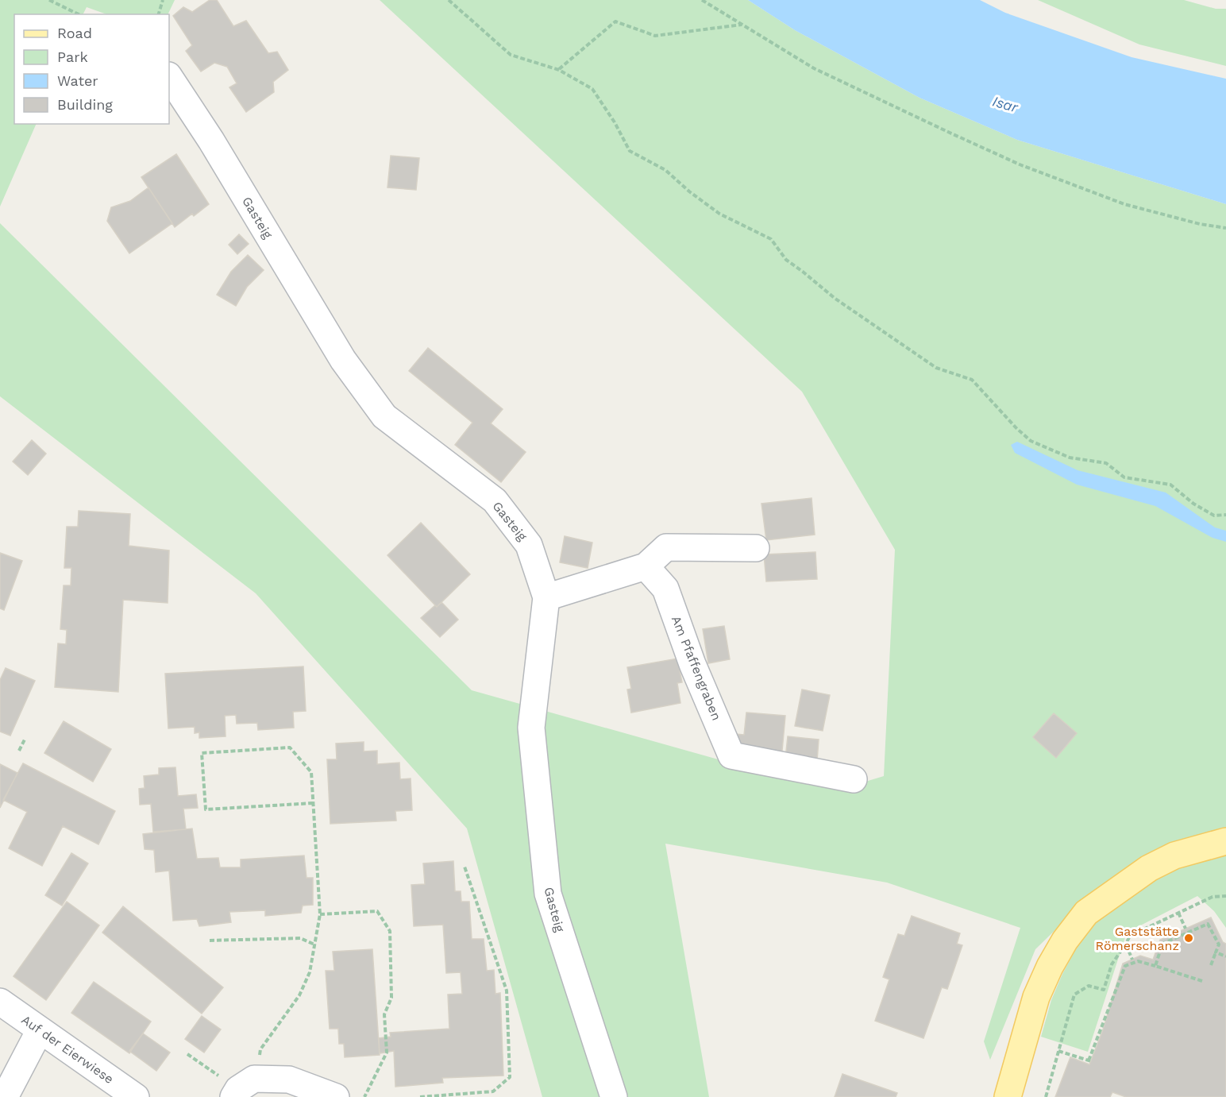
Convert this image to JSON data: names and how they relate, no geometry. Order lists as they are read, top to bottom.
{
  "streets": {
    "street": ["Gasteig", "Am Pfaffengraben", "Auf der Eierwiese"]
  },
  "water": ["Isar"],
  "places": ["Gaststätte Römerschanz"],
  "legend": [
    "Road",
    "Park",
    "Water",
    "Building"
  ]
}
